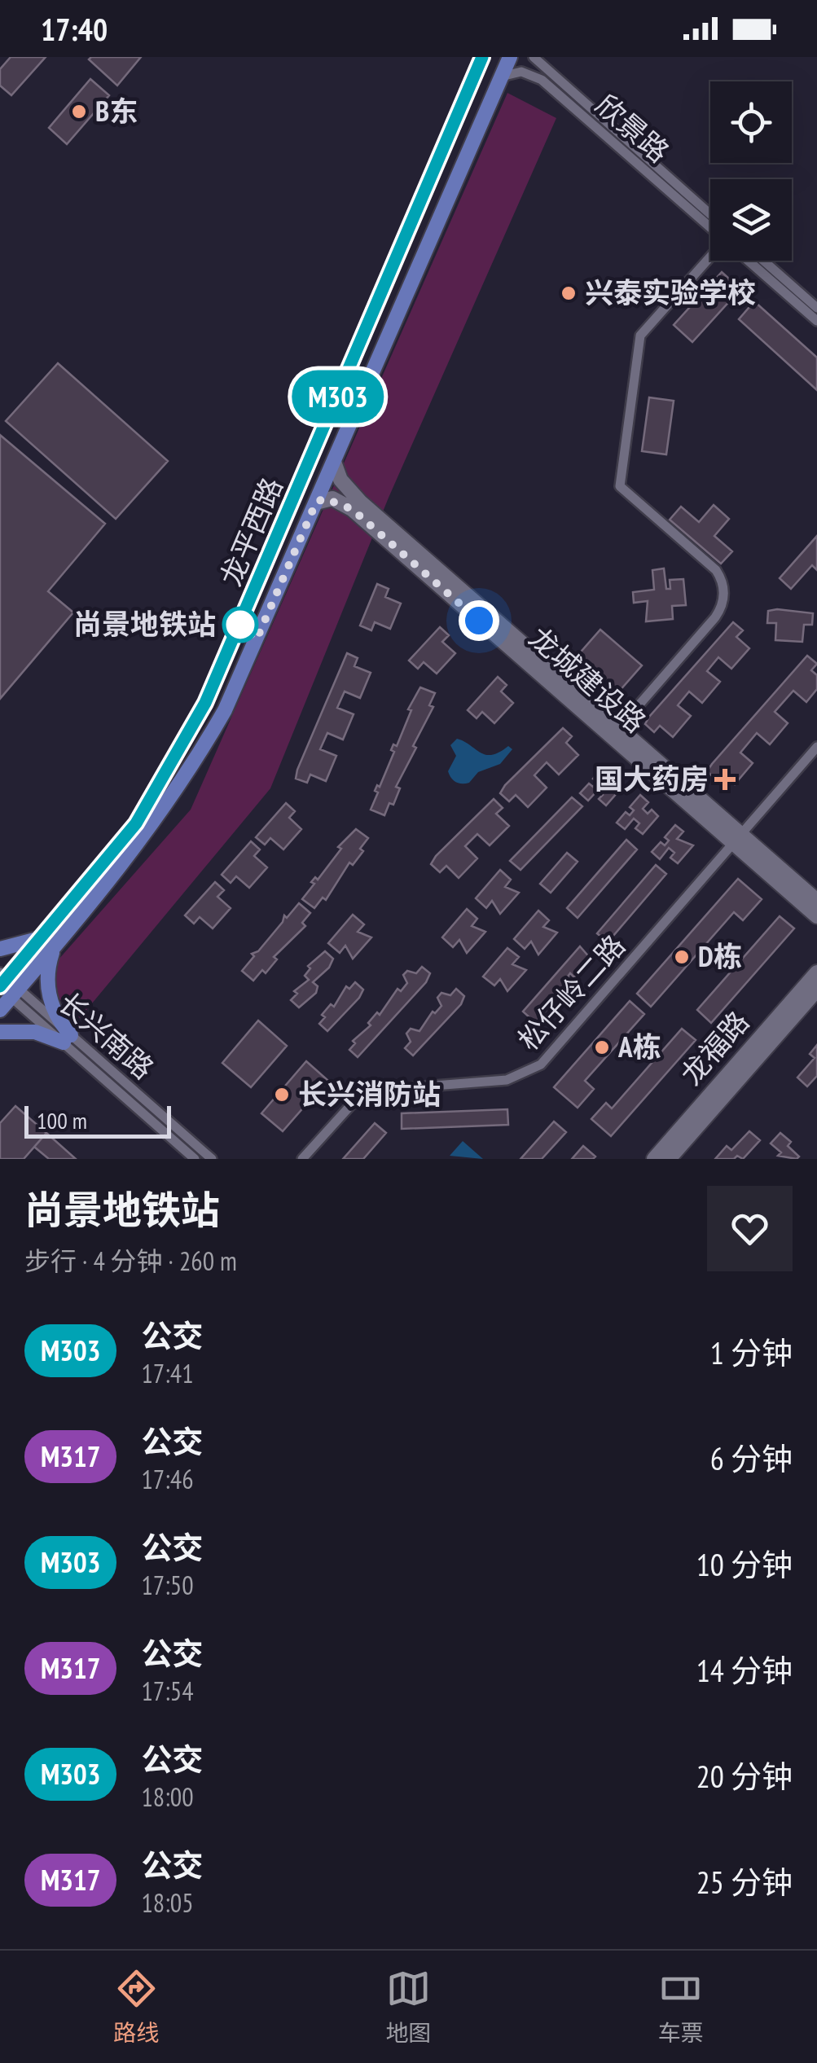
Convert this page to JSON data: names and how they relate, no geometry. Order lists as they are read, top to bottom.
{
  "streets": {
    "main road": ["龙平西路"],
    "street": [
      "欣景路",
      "龙城建设路",
      "松仔岭二路",
      "长兴南路",
      "龙福路"
    ]
  },
  "crossings": [
    ["欣景路", "龙平西路"],
    ["龙平西路", "龙城建设路"],
    ["龙平西路", "长兴南路"],
    ["龙城建设路", "松仔岭二路"]
  ],
  "places": {
    "other": [
      "B东",
      "兴泰实验学校",
      "尚景地铁站",
      "D栋",
      "A栋",
      "长兴消防站"
    ],
    "health": ["国大药房"]
  },
  "lines": ["bus line M303"],
  "scale_bar": "100 m",
  "page": {
    "status": "17:40",
    "on_map": "M303",
    "scale": "100 m",
    "heading": ["尚景地铁站", "步行 · 4 分钟 · 260 m"],
    "list": [
      {
        "mark": "M303",
        "name": "公交",
        "note": "17:41",
        "value": "1 分钟"
      },
      {
        "mark": "M317",
        "name": "公交",
        "note": "17:46",
        "value": "6 分钟"
      },
      {
        "mark": "M303",
        "name": "公交",
        "note": "17:50",
        "value": "10 分钟"
      },
      {
        "mark": "M317",
        "name": "公交",
        "note": "17:54",
        "value": "14 分钟"
      },
      {
        "mark": "M303",
        "name": "公交",
        "note": "18:00",
        "value": "20 分钟"
      },
      {
        "mark": "M317",
        "name": "公交",
        "note": "18:05",
        "value": "25 分钟"
      }
    ],
    "tabs": ["路线", "地图", "车票"]
  }
}
